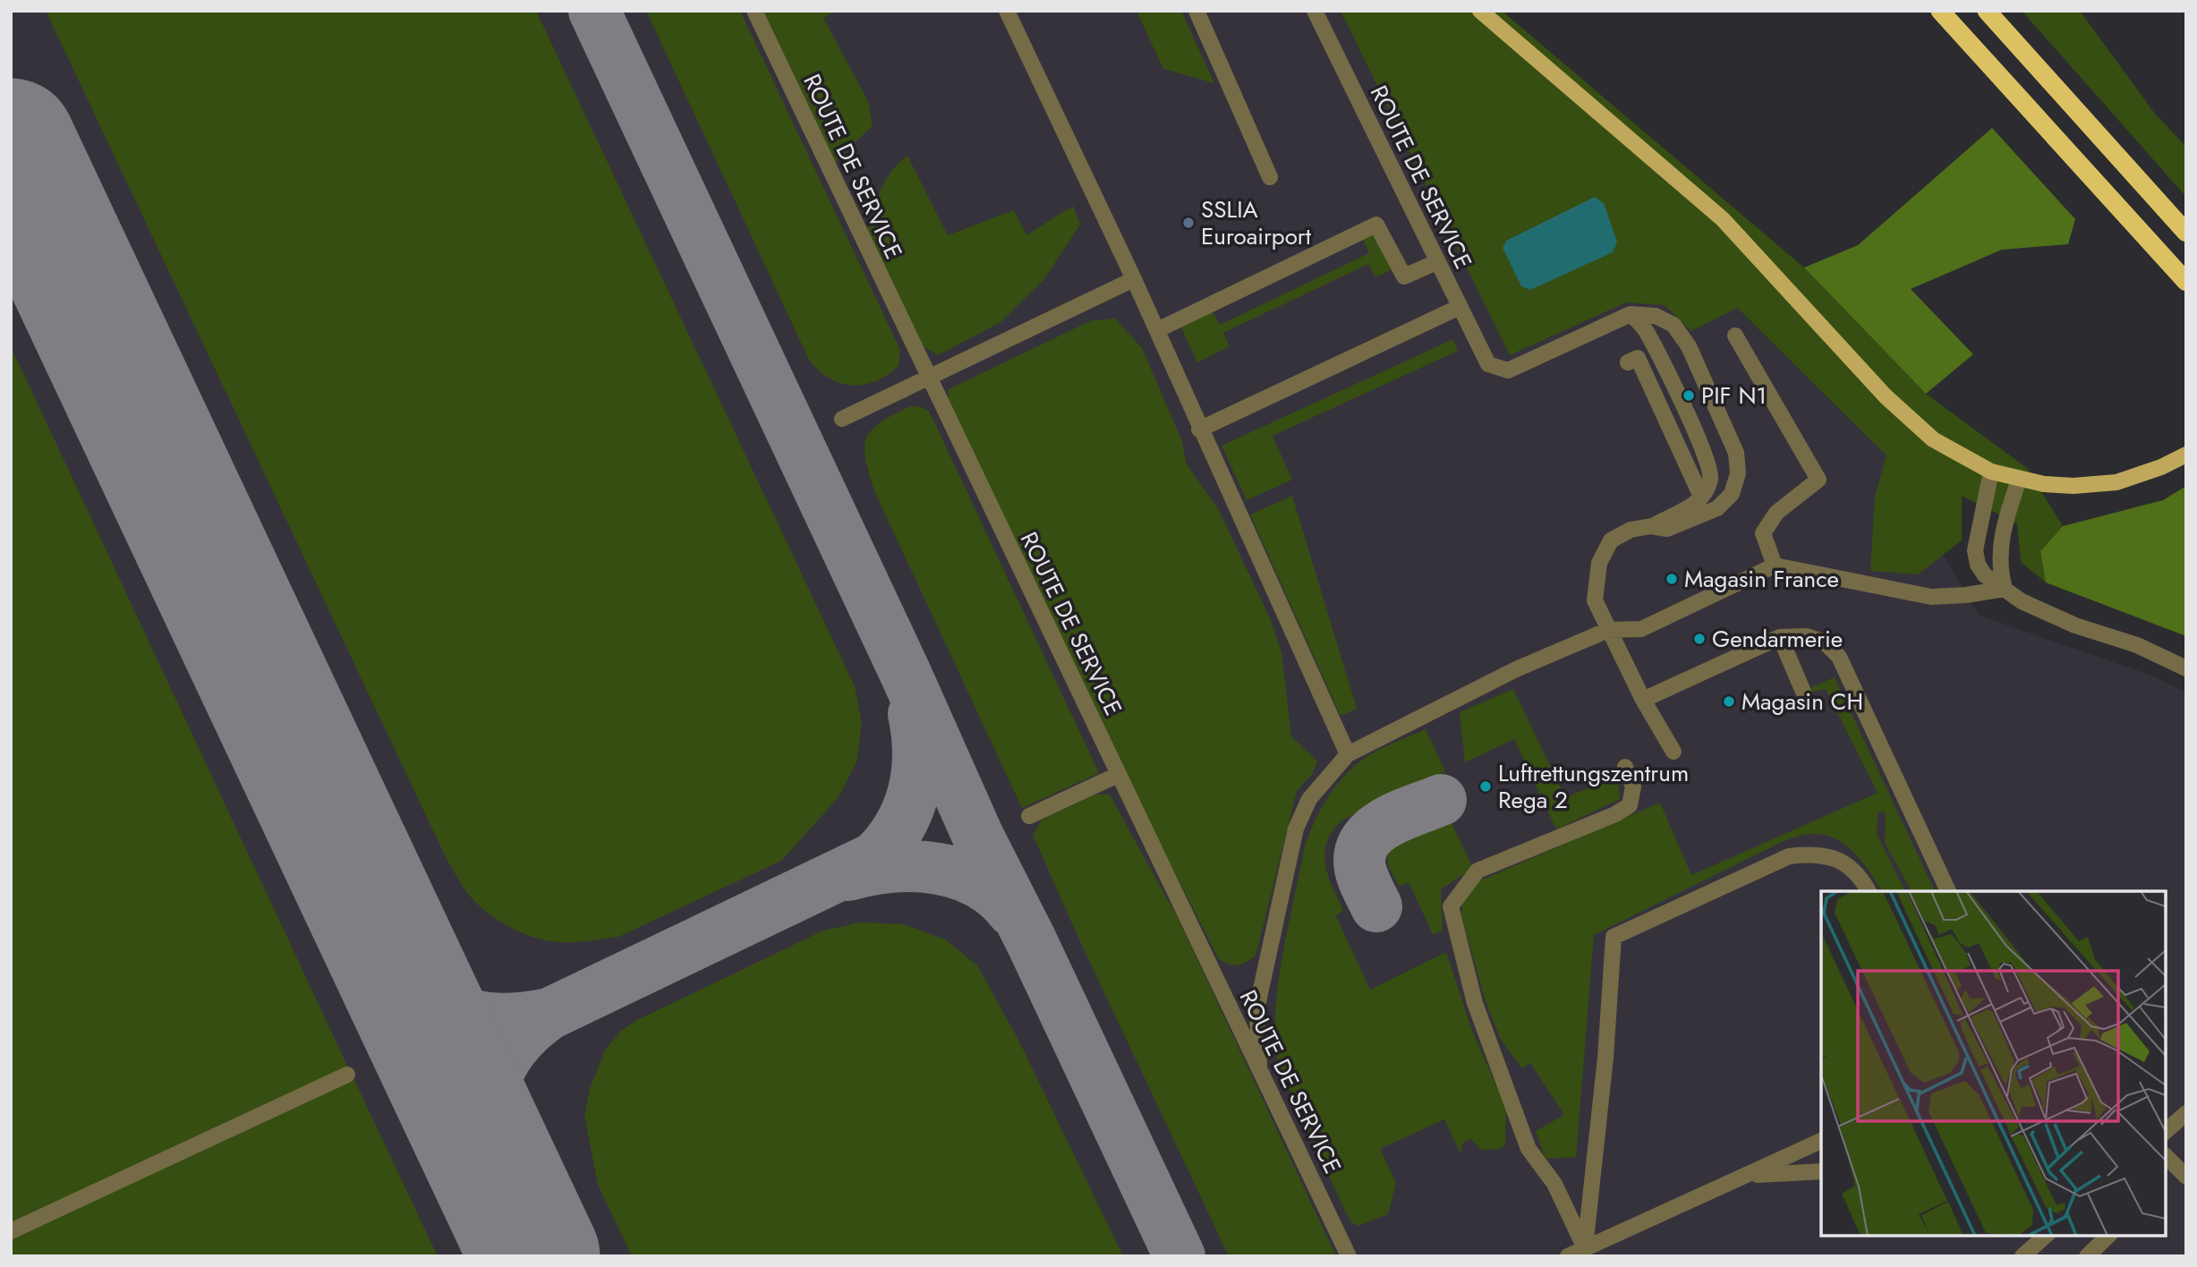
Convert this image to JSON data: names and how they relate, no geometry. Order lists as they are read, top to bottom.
{
  "streets": {
    "street": ["ROUTE DE SERVICE"]
  },
  "places": [
    "SSLIA Euroairport",
    "PIF N1",
    "Magasin France",
    "Gendarmerie",
    "Magasin CH",
    "Luftrettungszentrum Rega 2"
  ]
}
